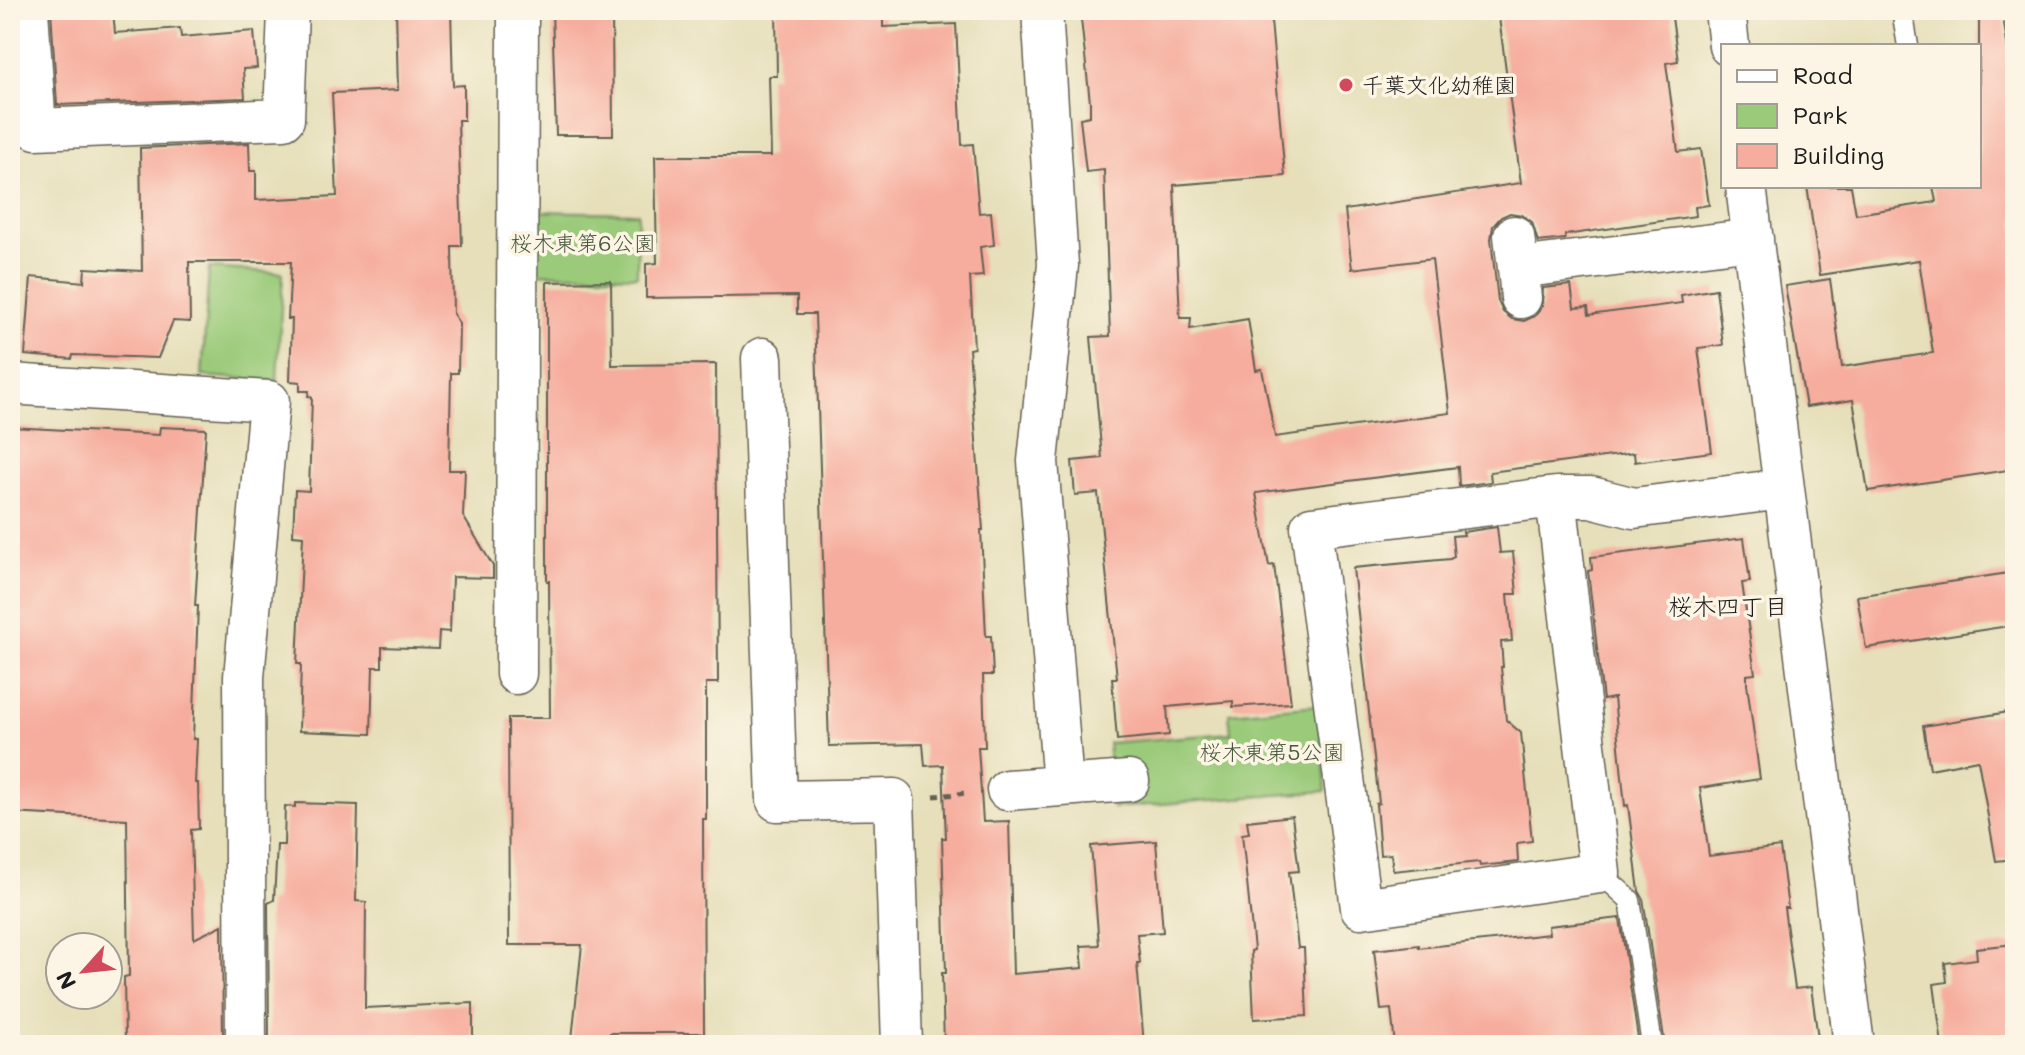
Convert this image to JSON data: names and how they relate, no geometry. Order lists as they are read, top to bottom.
{
  "districts": ["桜木四丁目"],
  "parks": ["桜木東第6公園", "桜木東第5公園"],
  "places": ["千葉文化幼稚園"],
  "legend": ["Road", "Park", "Building"],
  "north": "bottom left"
}
